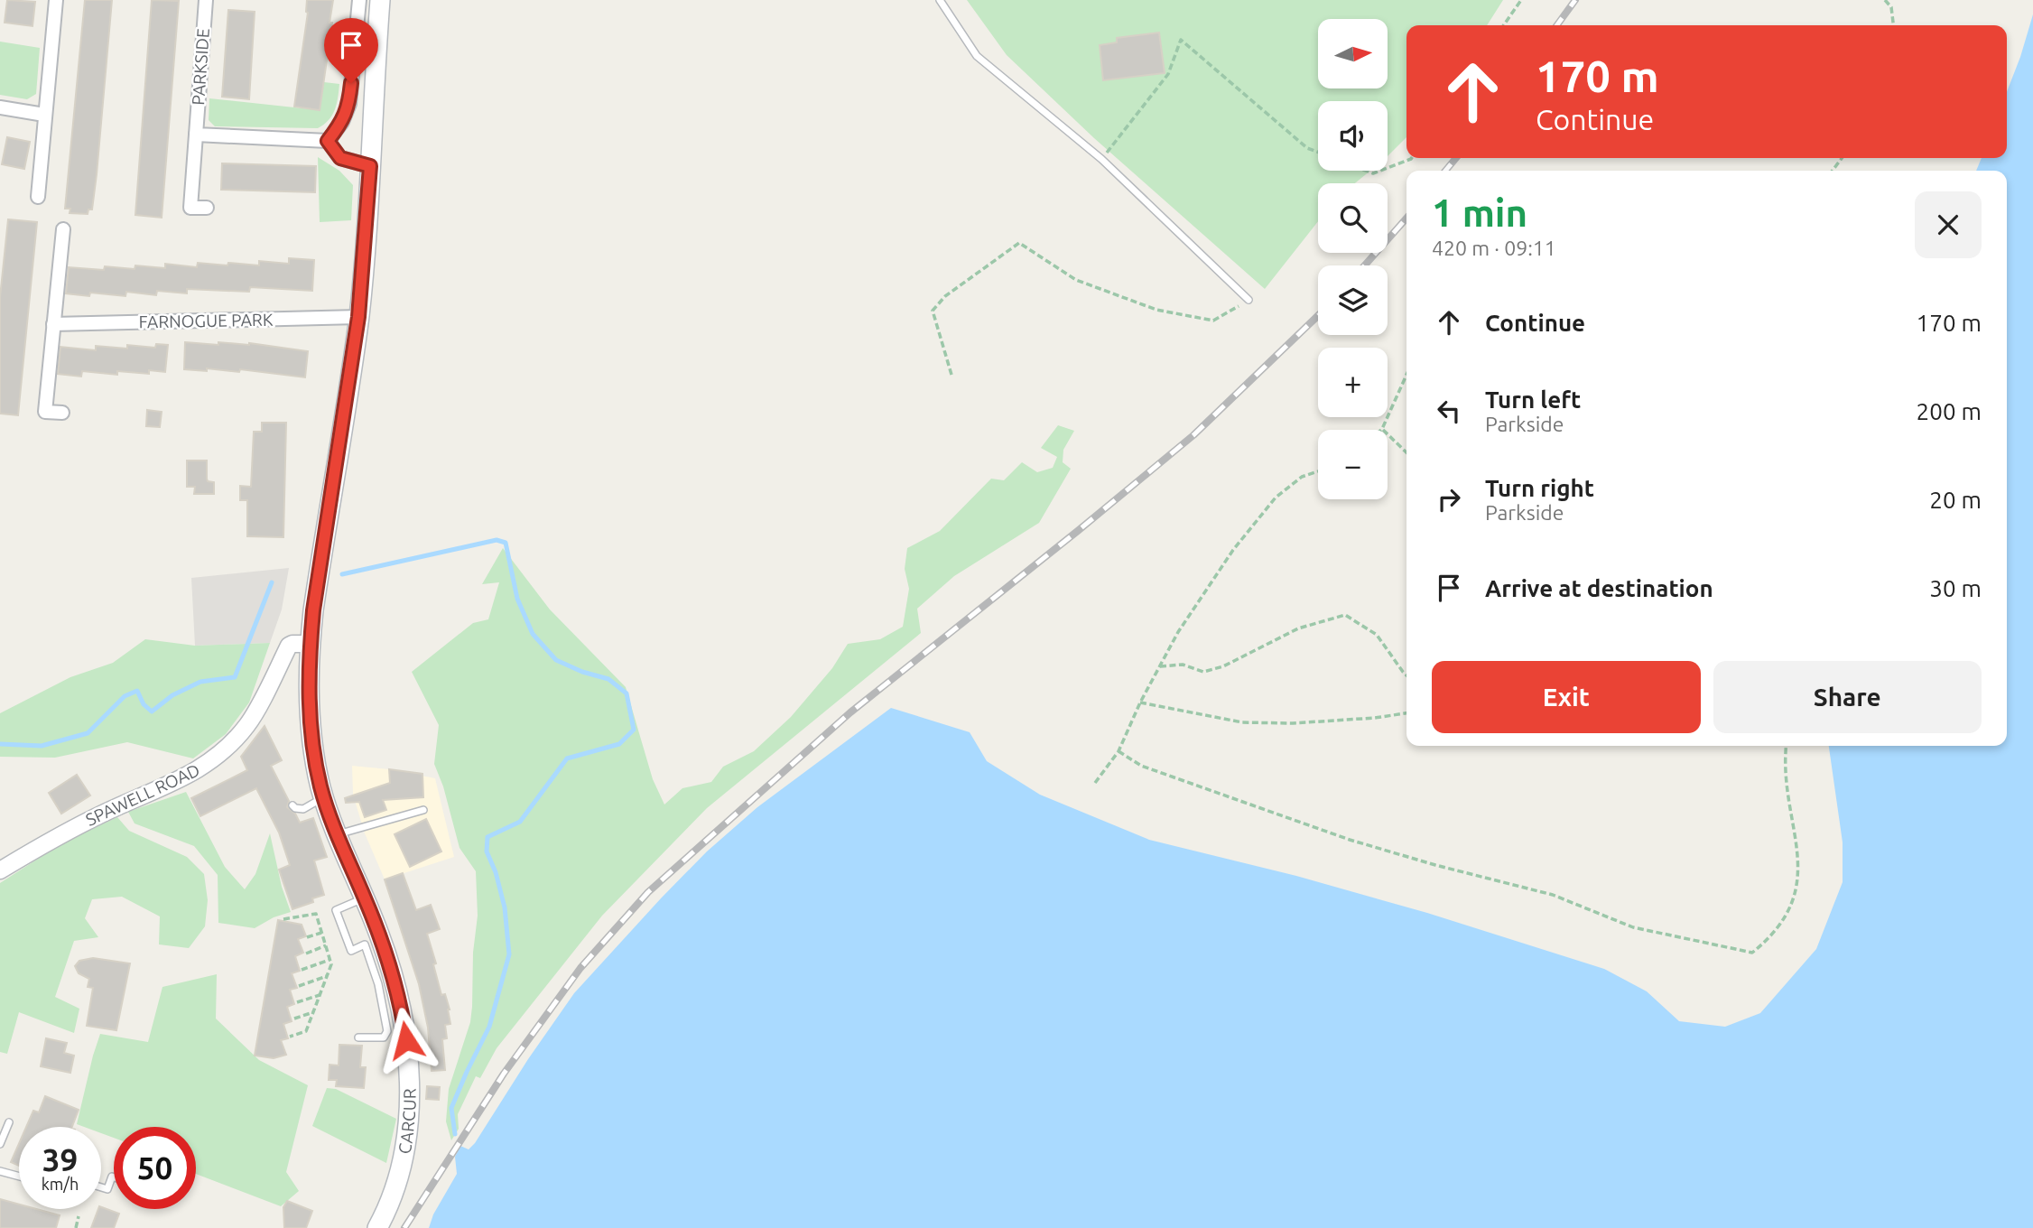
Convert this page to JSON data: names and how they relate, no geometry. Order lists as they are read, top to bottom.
{
  "streets": {
    "main road": ["CARCUR"],
    "street": ["PARKSIDE", "FARNOGUE PARK", "SPAWELL ROAD"]
  },
  "crossings": [
    ["FARNOGUE PARK", "CARCUR"],
    ["SPAWELL ROAD", "CARCUR"]
  ],
  "north": "right",
  "page": {
    "map_buttons": ["+", "−"],
    "turn": ["170 m", "Continue"],
    "heading": ["1 min", "420 m · 09:11"],
    "list": [
      {
        "name": "Continue",
        "value": "170 m"
      },
      {
        "name": "Turn left",
        "note": "Parkside",
        "value": "200 m"
      },
      {
        "name": "Turn right",
        "note": "Parkside",
        "value": "20 m"
      },
      {
        "name": "Arrive at destination",
        "value": "30 m"
      }
    ],
    "buttons": ["Exit", "Share"],
    "speed": "39 km/h",
    "limit": "50"
  }
}
